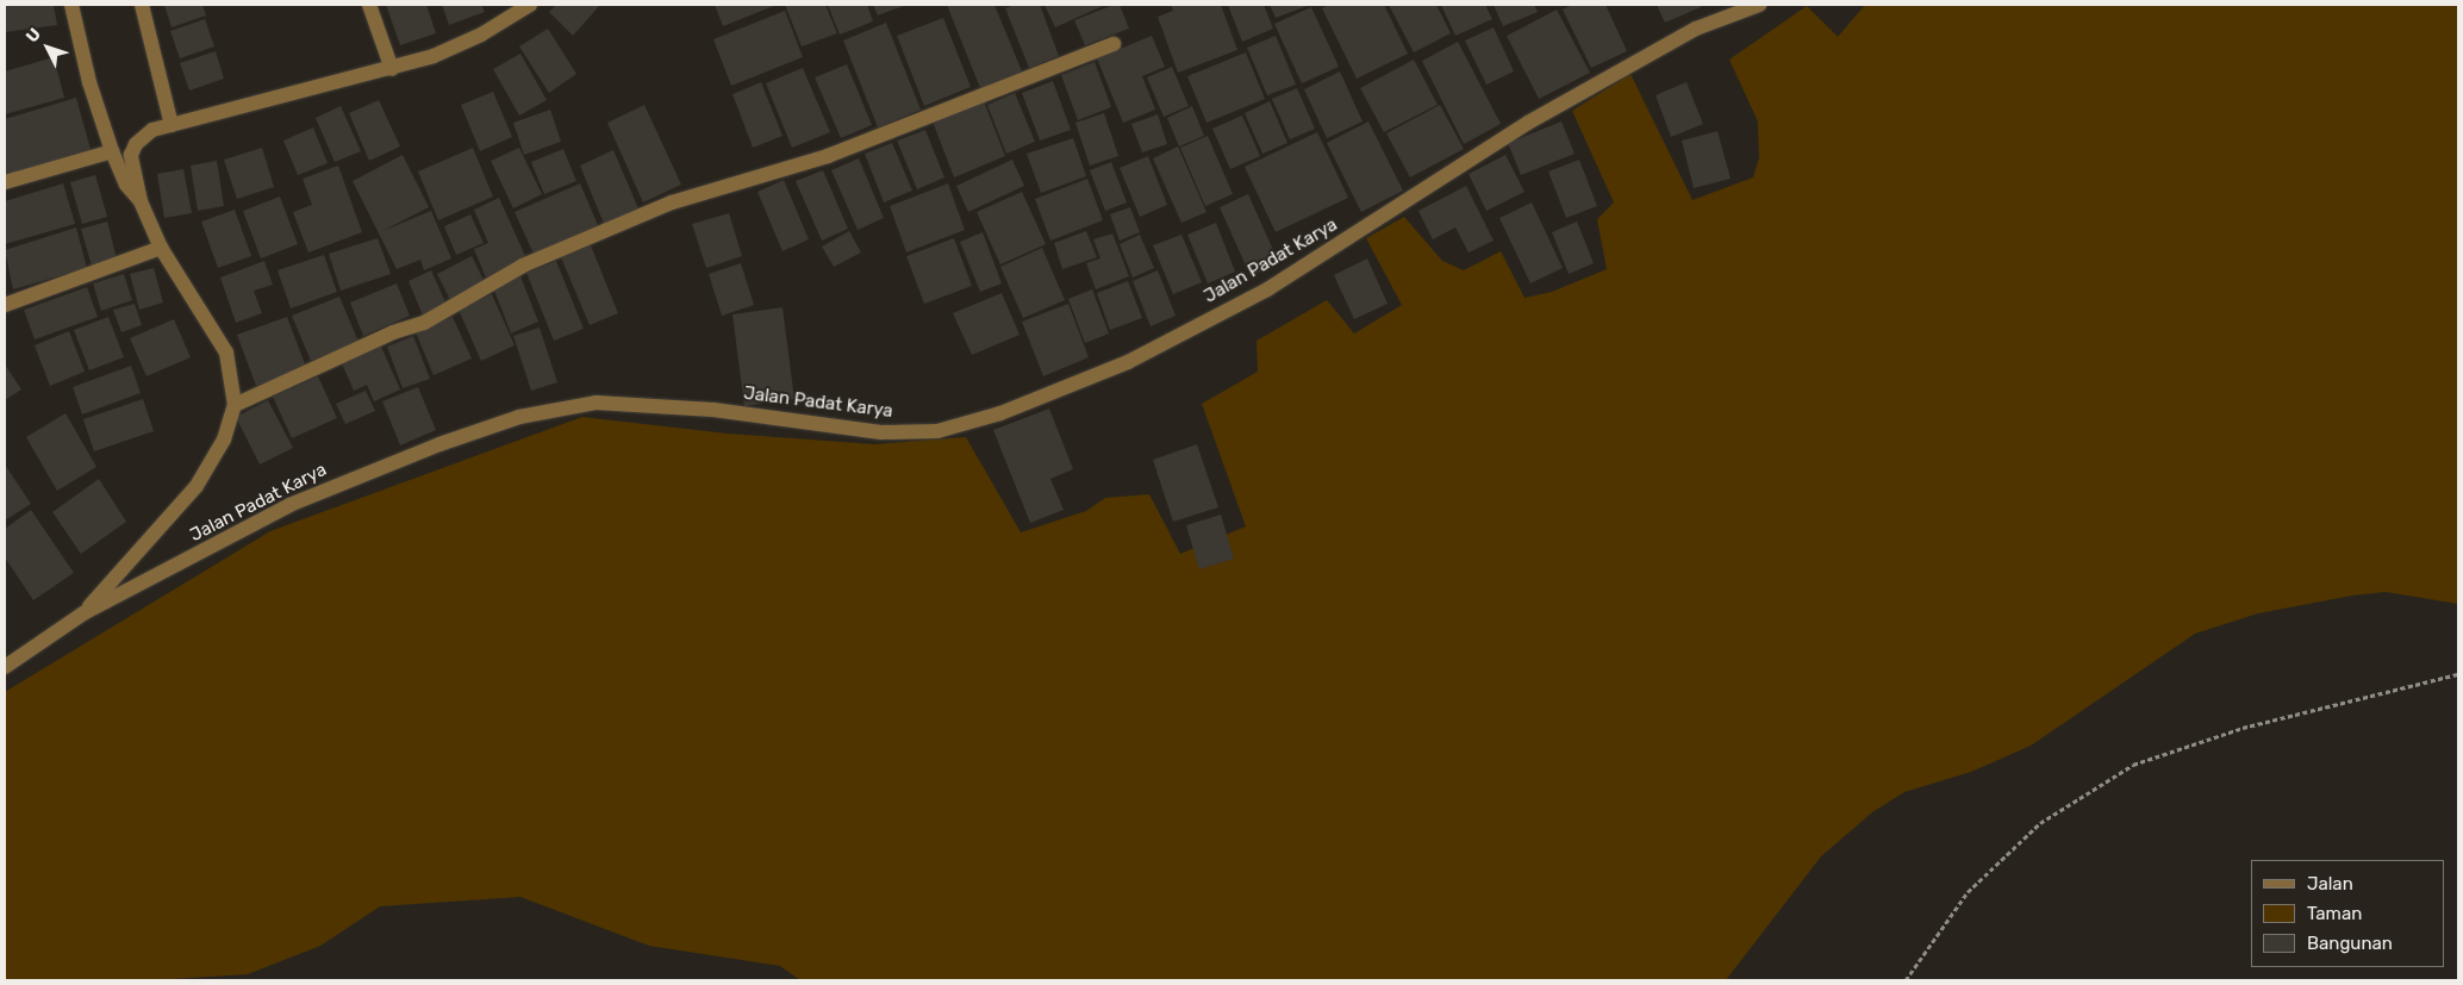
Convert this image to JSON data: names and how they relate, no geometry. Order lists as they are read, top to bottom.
{
  "streets": {
    "street": ["Jalan Padat Karya"]
  },
  "legend": ["Jalan", "Taman", "Bangunan"],
  "north": "top left"
}
